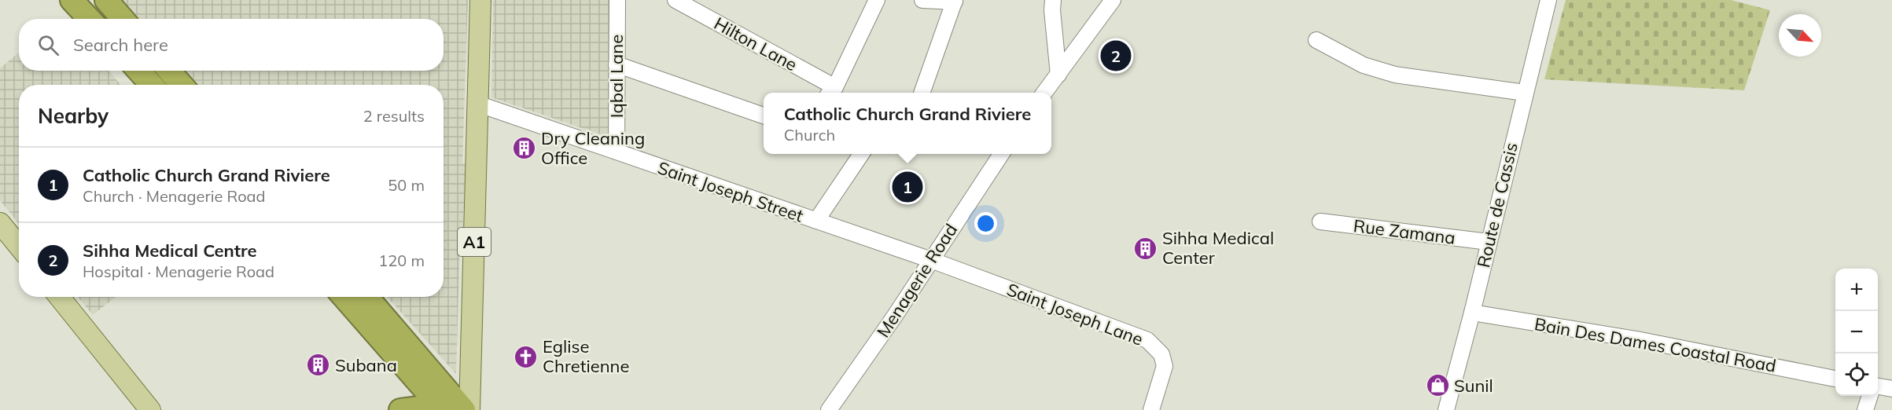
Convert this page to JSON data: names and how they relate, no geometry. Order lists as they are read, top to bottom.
{
  "streets": {
    "main road": ["A1"],
    "street": [
      "Hilton Lane",
      "Iqbal Lane",
      "Saint Joseph Street",
      "Route de Cassis",
      "Rue Zamana",
      "Menagerie Road",
      "Saint Joseph Lane",
      "Bain Des Dames Coastal Road"
    ]
  },
  "crossings": [
    ["Iqbal Lane", "Saint Joseph Street"],
    ["Saint Joseph Street", "A1"],
    ["Saint Joseph Street", "Menagerie Road"],
    ["Saint Joseph Street", "Saint Joseph Lane"],
    ["Route de Cassis", "Rue Zamana"],
    ["Route de Cassis", "Bain Des Dames Coastal Road"],
    ["Menagerie Road", "Saint Joseph Lane"]
  ],
  "places": {
    "building": ["Dry Cleaning Office", "Sihha Medical Center", "Subana"],
    "church": ["Eglise Chretienne"],
    "shop": ["Sunil"]
  },
  "north": "bottom right",
  "page": {
    "search": "Search here",
    "pins": ["2", "1"],
    "heading": ["Nearby", "2 results"],
    "popup": ["Catholic Church Grand Riviere", "Church"],
    "list": [
      {
        "mark": "1",
        "name": "Catholic Church Grand Riviere",
        "note": "Church · Menagerie Road",
        "value": "50 m"
      },
      {
        "mark": "2",
        "name": "Sihha Medical Centre",
        "note": "Hospital · Menagerie Road",
        "value": "120 m"
      }
    ],
    "map_buttons": ["+", "−"]
  }
}
